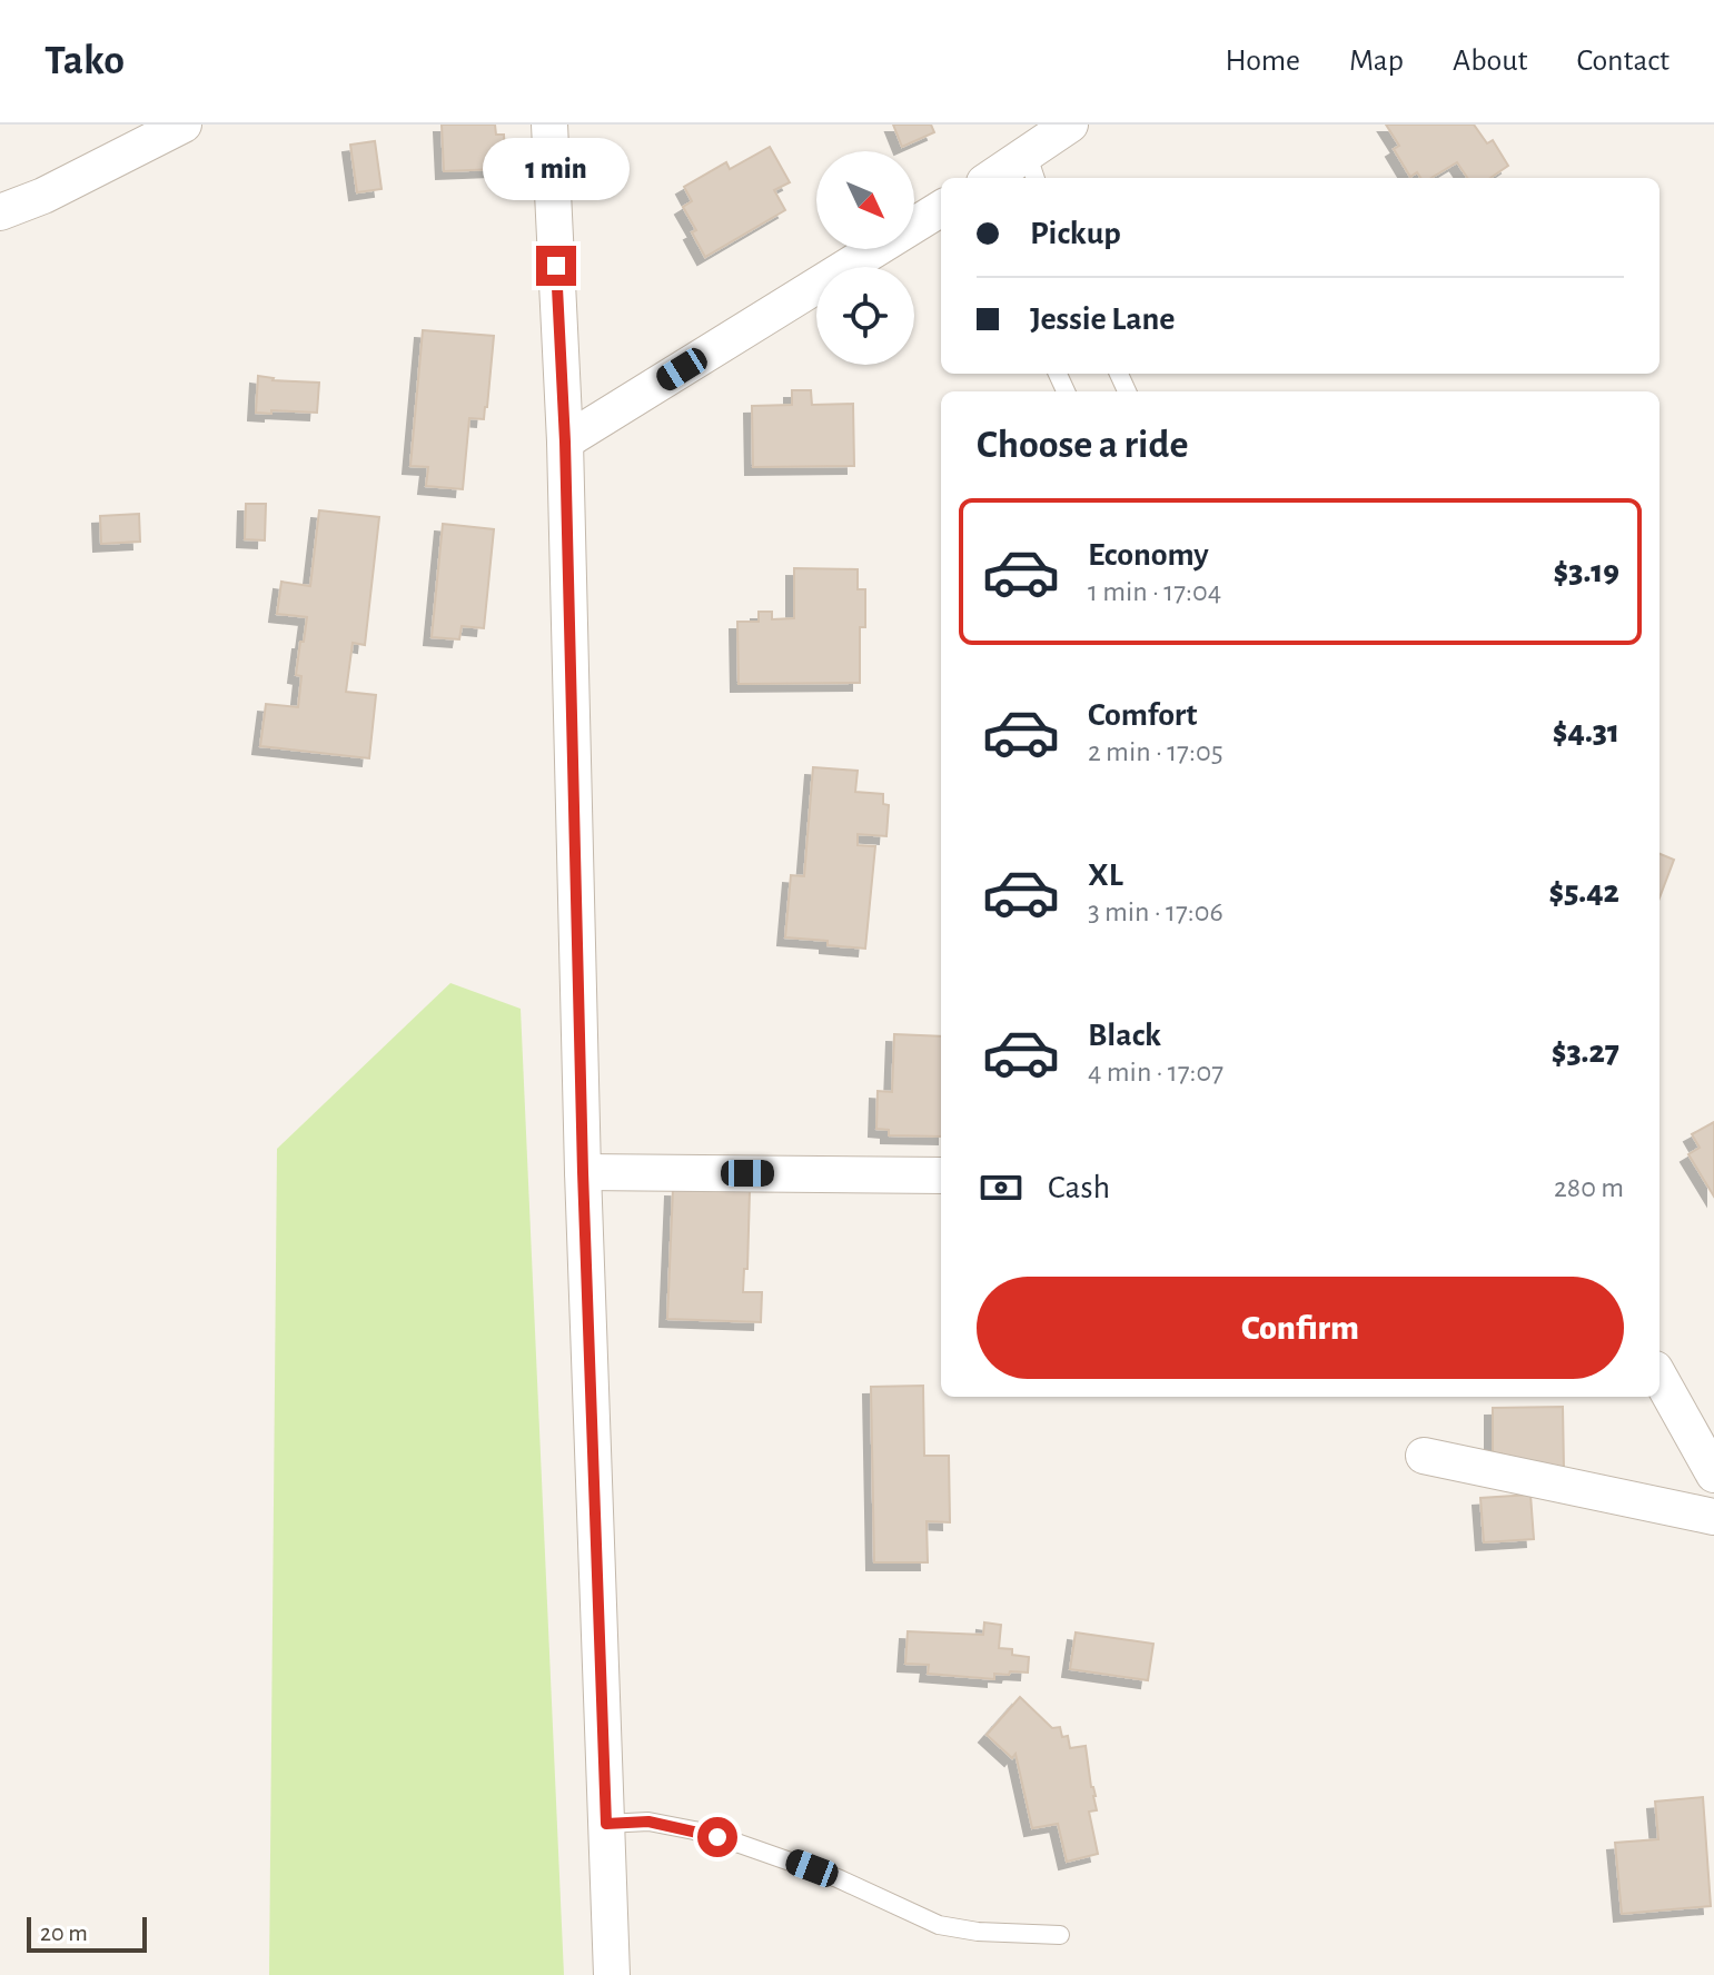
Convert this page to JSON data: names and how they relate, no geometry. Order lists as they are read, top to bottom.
{
  "scale_bar": "20 m",
  "north": "bottom right",
  "page": {
    "header": "Tako",
    "nav": [
      "Home",
      "Map",
      "About",
      "Contact"
    ],
    "bubble": "1 min",
    "banner": ["Pickup", "Jessie Lane"],
    "heading": "Choose a ride",
    "list": [
      {
        "name": "Economy",
        "note": "1 min · 17:04",
        "value": "$3.19"
      },
      {
        "name": "Comfort",
        "note": "2 min · 17:05",
        "value": "$4.31"
      },
      {
        "name": "XL",
        "note": "3 min · 17:06",
        "value": "$5.42"
      },
      {
        "name": "Black",
        "note": "4 min · 17:07",
        "value": "$3.27"
      }
    ],
    "pay": ["Cash", "280 m"],
    "buttons": "Confirm",
    "scale": "20 m"
  }
}
